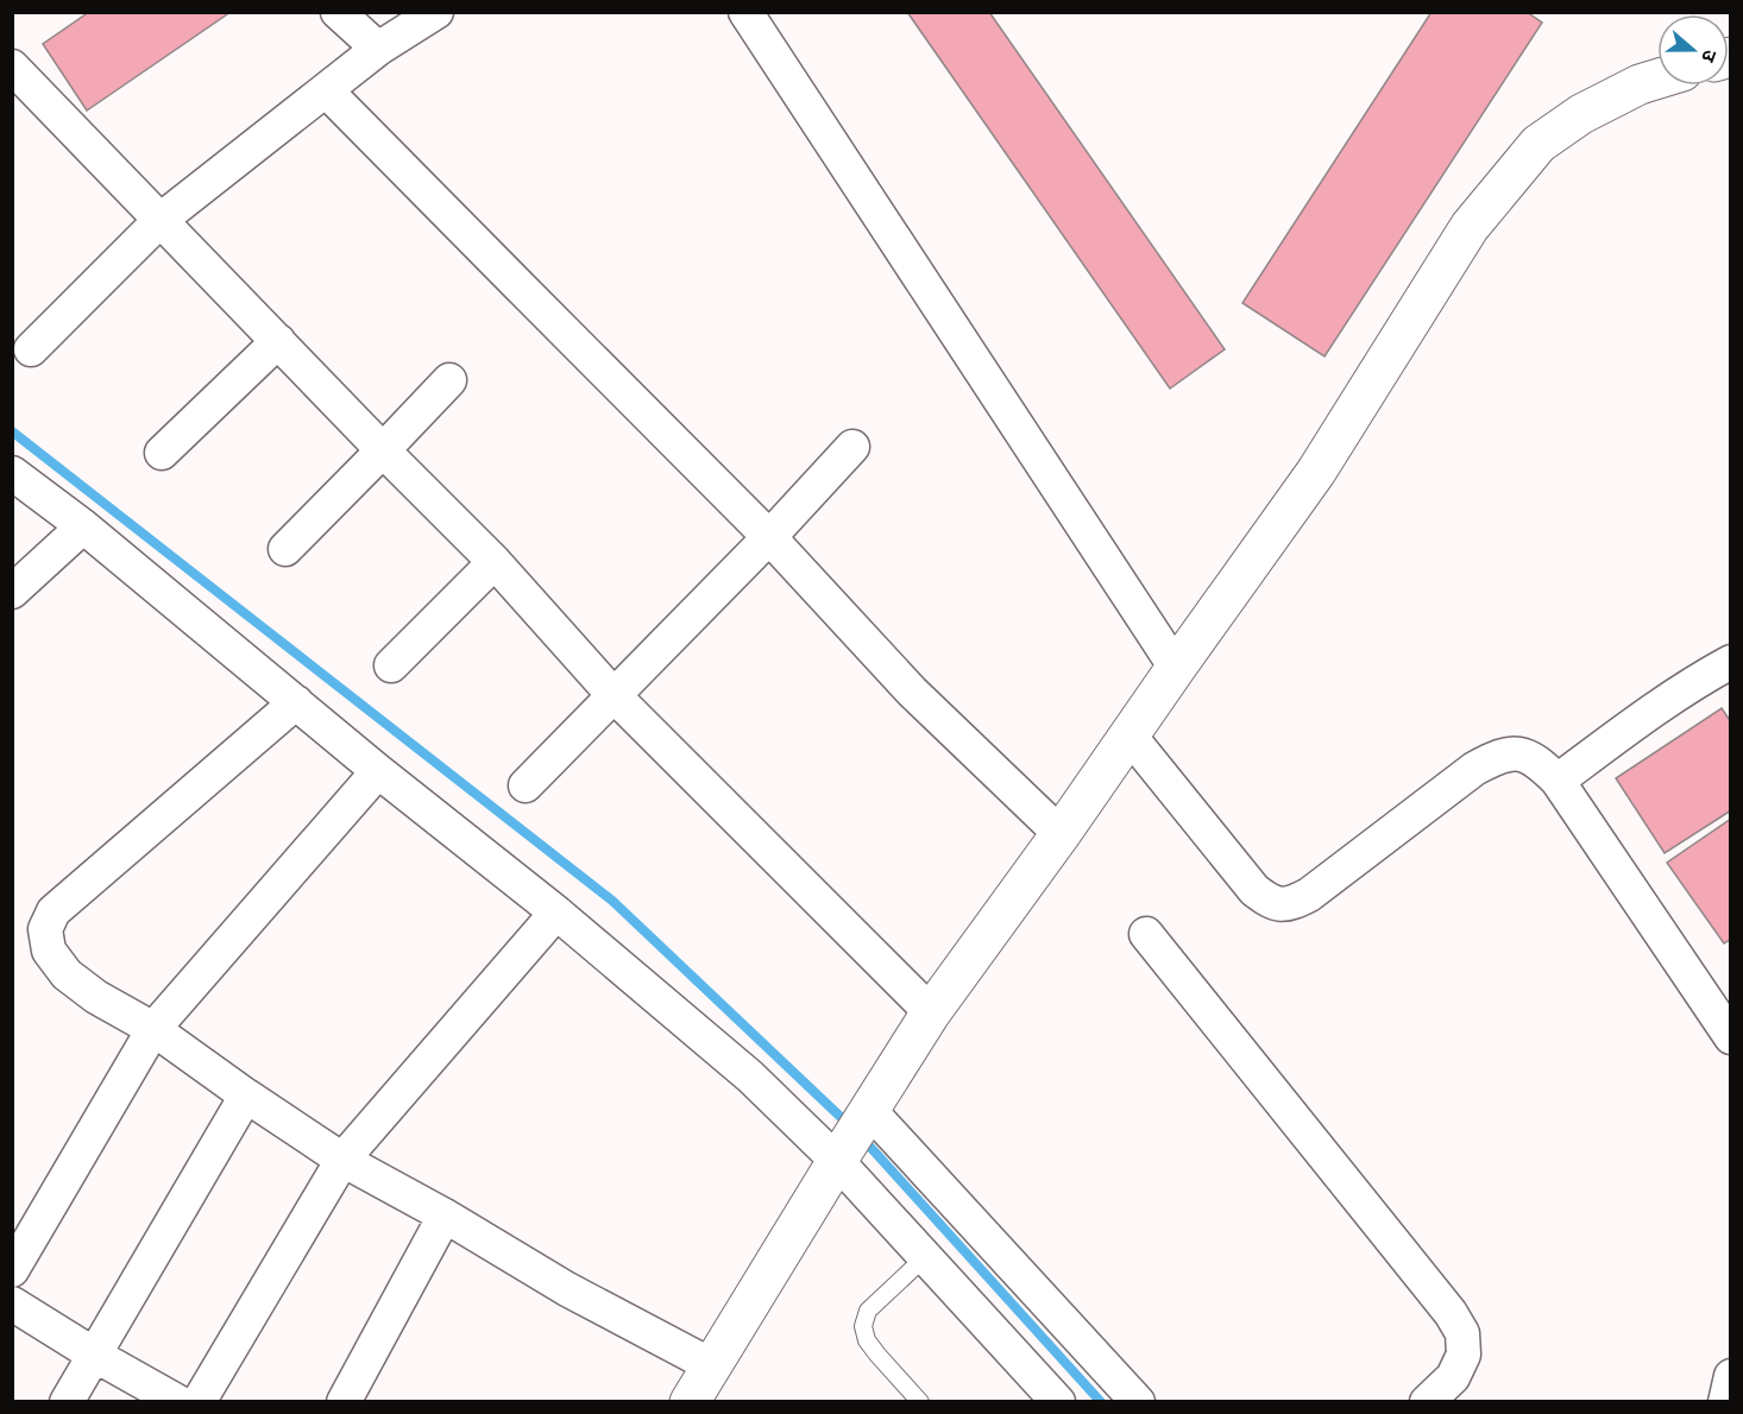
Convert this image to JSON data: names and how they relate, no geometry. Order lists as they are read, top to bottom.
{
  "north": "right"
}
